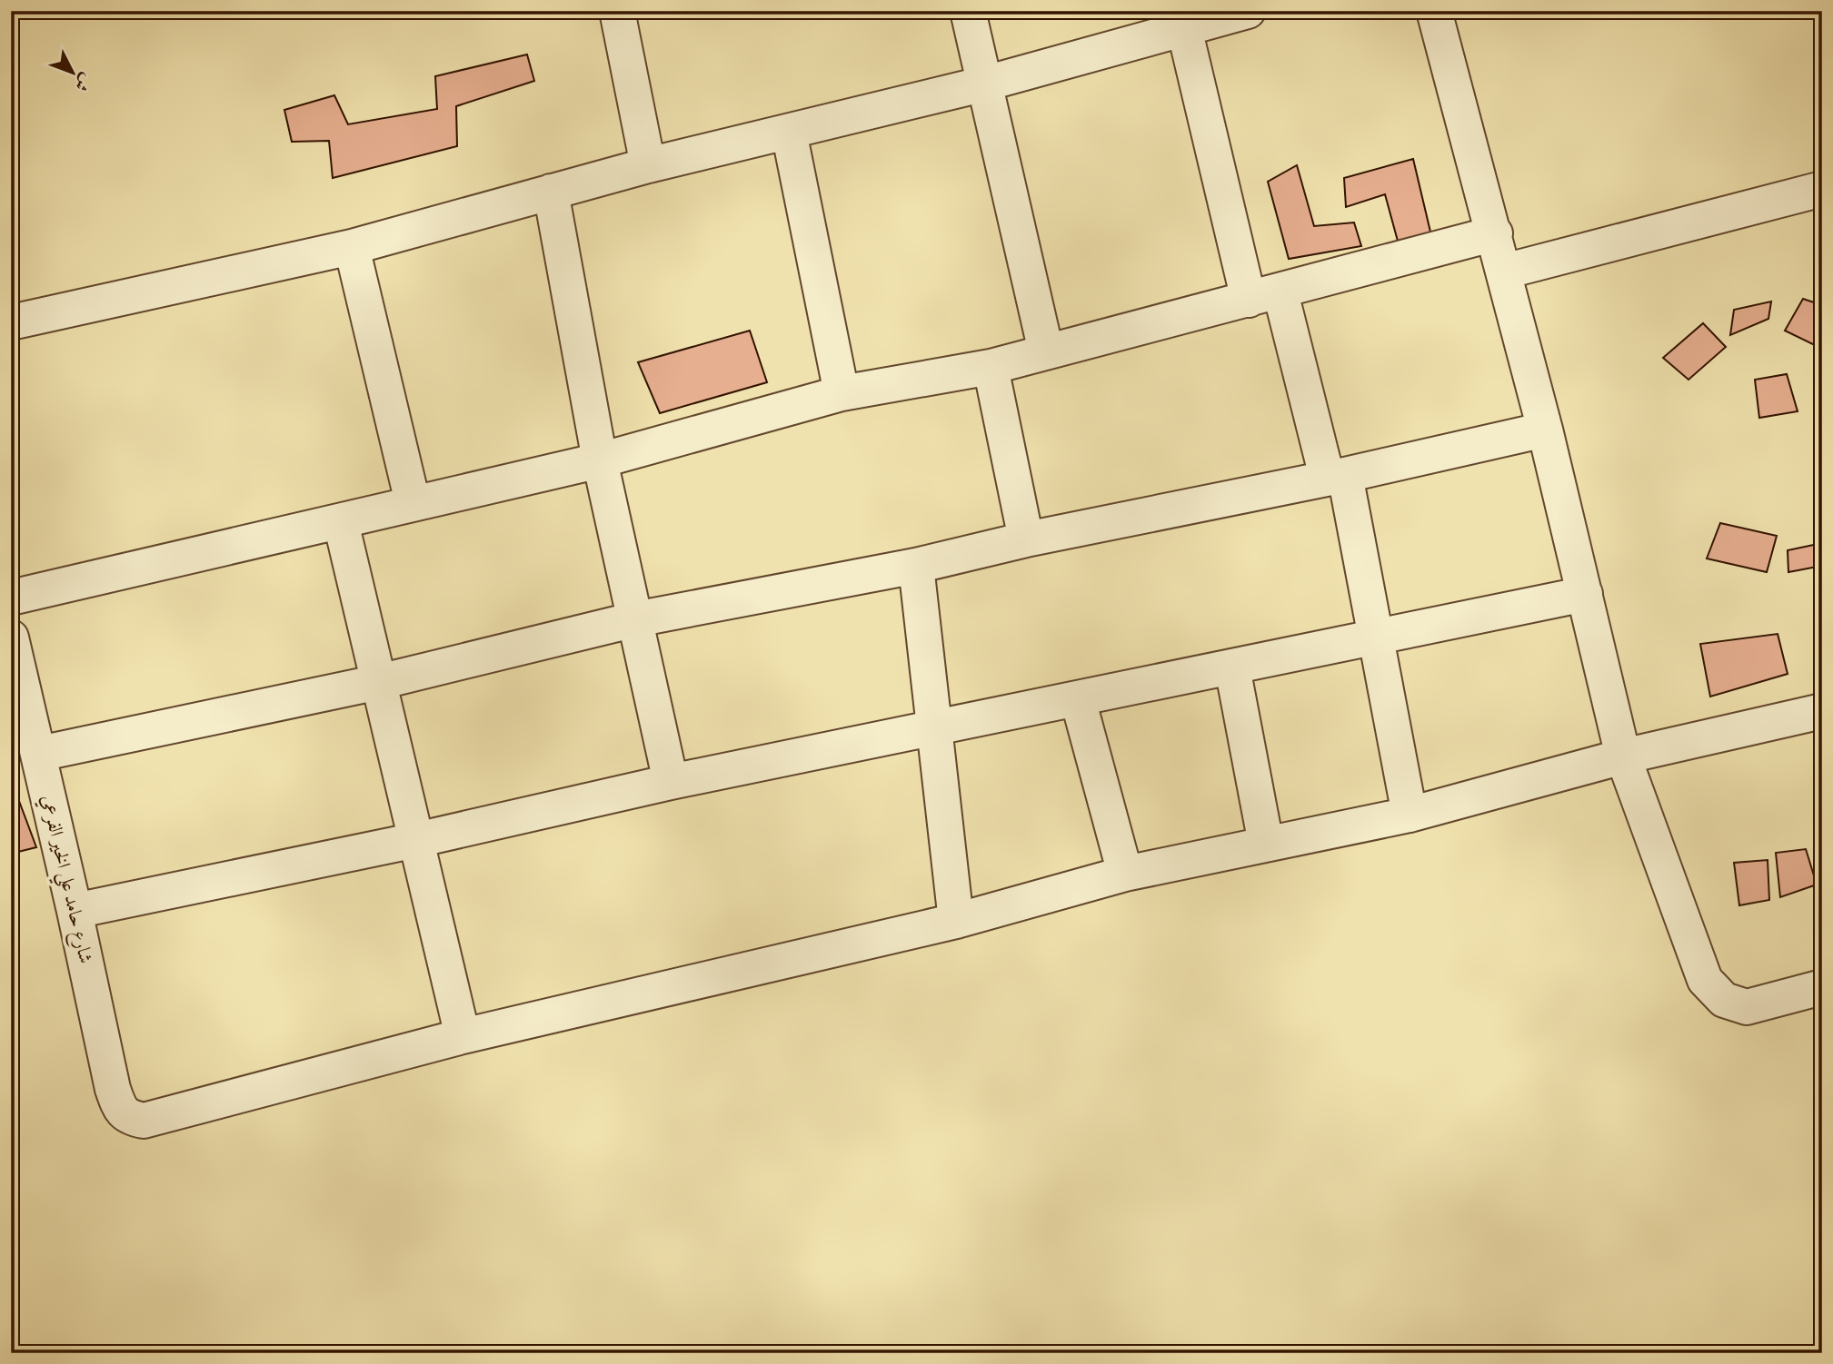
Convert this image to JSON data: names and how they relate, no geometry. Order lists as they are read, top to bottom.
{
  "streets": {
    "street": ["شارع حامد علي الخير الفرعي"]
  },
  "north": "bottom right"
}
